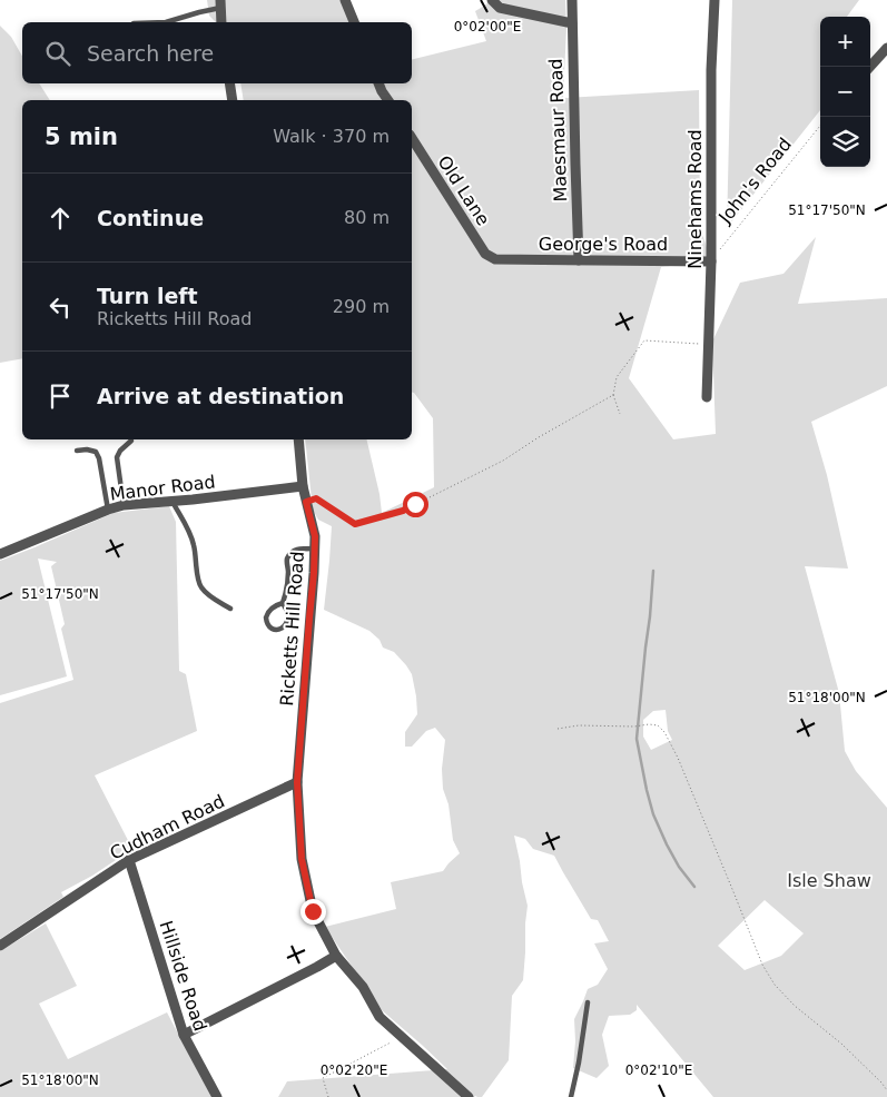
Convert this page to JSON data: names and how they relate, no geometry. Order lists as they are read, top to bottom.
{
  "streets": {
    "street": [
      "Maesmaur Road",
      "Old Lane",
      "Ninehams Road",
      "George's Road",
      "Manor Road",
      "Ricketts Hill Road",
      "Cudham Road",
      "Hillside Road"
    ],
    "path": ["John's Road"]
  },
  "crossings": [
    ["Maesmaur Road", "George's Road"],
    ["John's Road", "Ninehams Road"],
    ["John's Road", "George's Road"],
    ["Old Lane", "George's Road"],
    ["Ninehams Road", "George's Road"],
    ["Manor Road", "Ricketts Hill Road"],
    ["Ricketts Hill Road", "Cudham Road"],
    ["Cudham Road", "Hillside Road"]
  ],
  "parks": ["Isle Shaw"],
  "page": {
    "map_buttons": ["+", "−"],
    "search": "Search here",
    "heading": ["5 min", "Walk · 370 m"],
    "list": [
      ["Continue", "80 m"],
      ["Turn left", "Ricketts Hill Road", "290 m"],
      "Arrive at destination"
    ]
  },
  "coordinates": [
    "0°02'00\"E",
    "51°17'50\"N",
    "51°18'00\"N",
    "0°02'20\"E",
    "0°02'10\"E"
  ]
}
